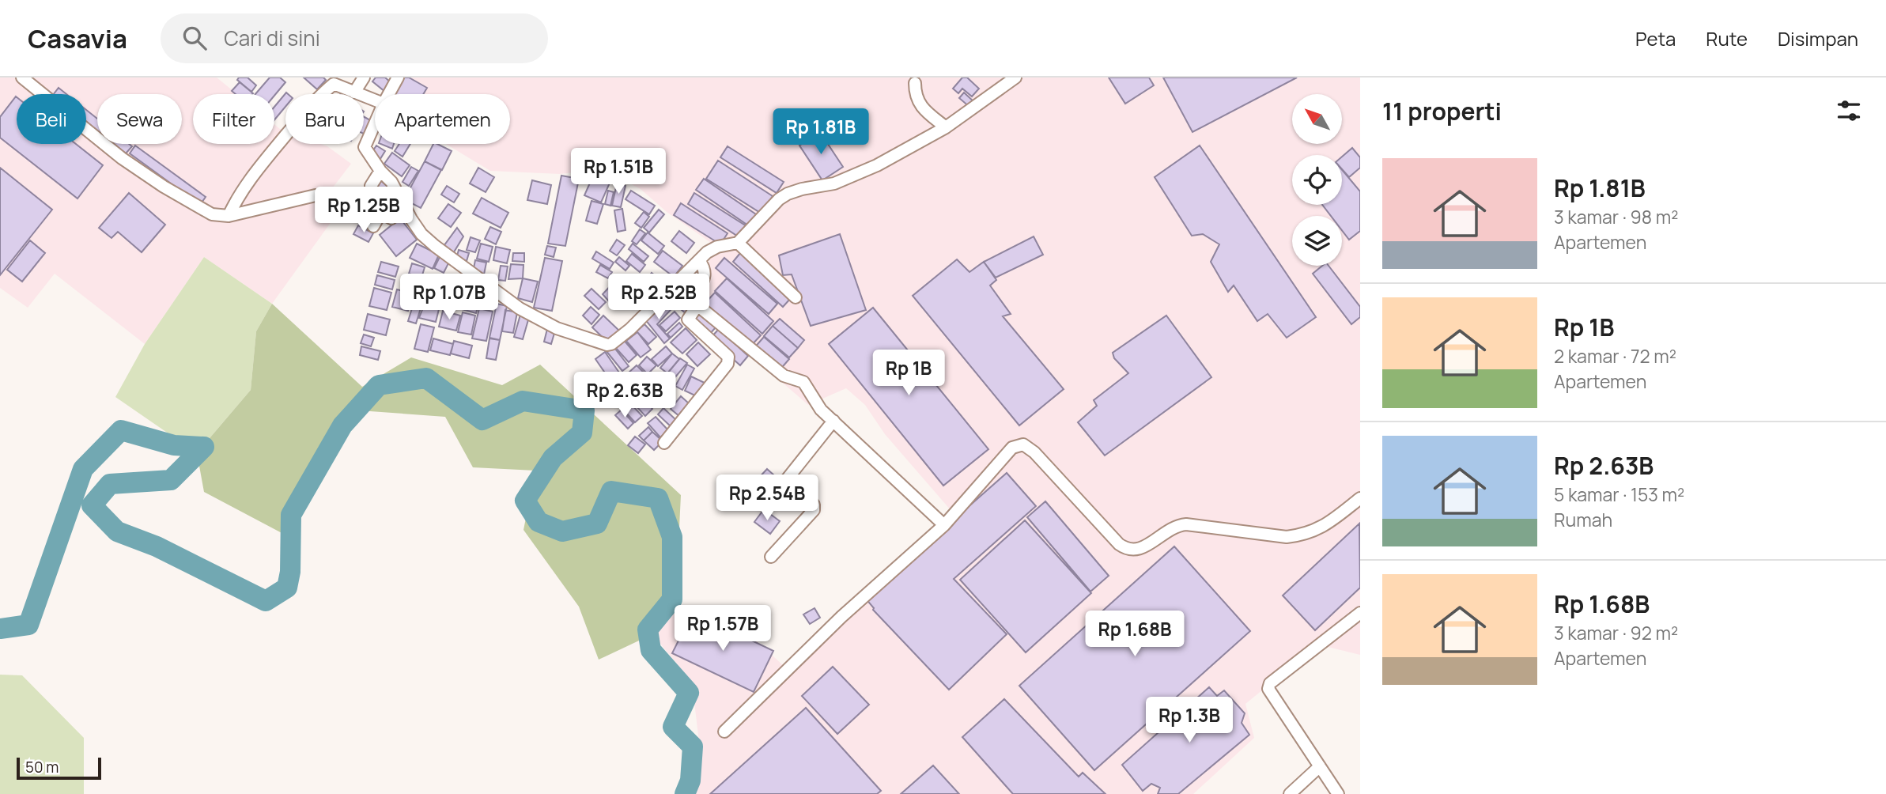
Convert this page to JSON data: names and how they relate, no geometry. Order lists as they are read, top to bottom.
{
  "scale_bar": "50 m",
  "north": "top left",
  "page": {
    "header": "Casavia",
    "search": "Cari di sini",
    "nav": ["Peta", "Rute", "Disimpan"],
    "heading": "11 properti",
    "chip": [
      "Beli",
      "Sewa",
      "Filter",
      "Baru",
      "Apartemen"
    ],
    "price": [
      "Rp 1.81B",
      "Rp 1.51B",
      "Rp 1.25B",
      "Rp 1.07B",
      "Rp 2.52B",
      "Rp 1B",
      "Rp 2.63B",
      "Rp 2.54B",
      "Rp 1.57B",
      "Rp 1.68B",
      "Rp 1.3B"
    ],
    "list": [
      {
        "name": "Rp 1.81B",
        "note": "3 kamar · 98 m² · Apartemen"
      },
      {
        "name": "Rp 1B",
        "note": "2 kamar · 72 m² · Apartemen"
      },
      {
        "name": "Rp 2.63B",
        "note": "5 kamar · 153 m² · Rumah"
      },
      {
        "name": "Rp 1.68B",
        "note": "3 kamar · 92 m² · Apartemen"
      }
    ],
    "scale": "50 m"
  }
}
